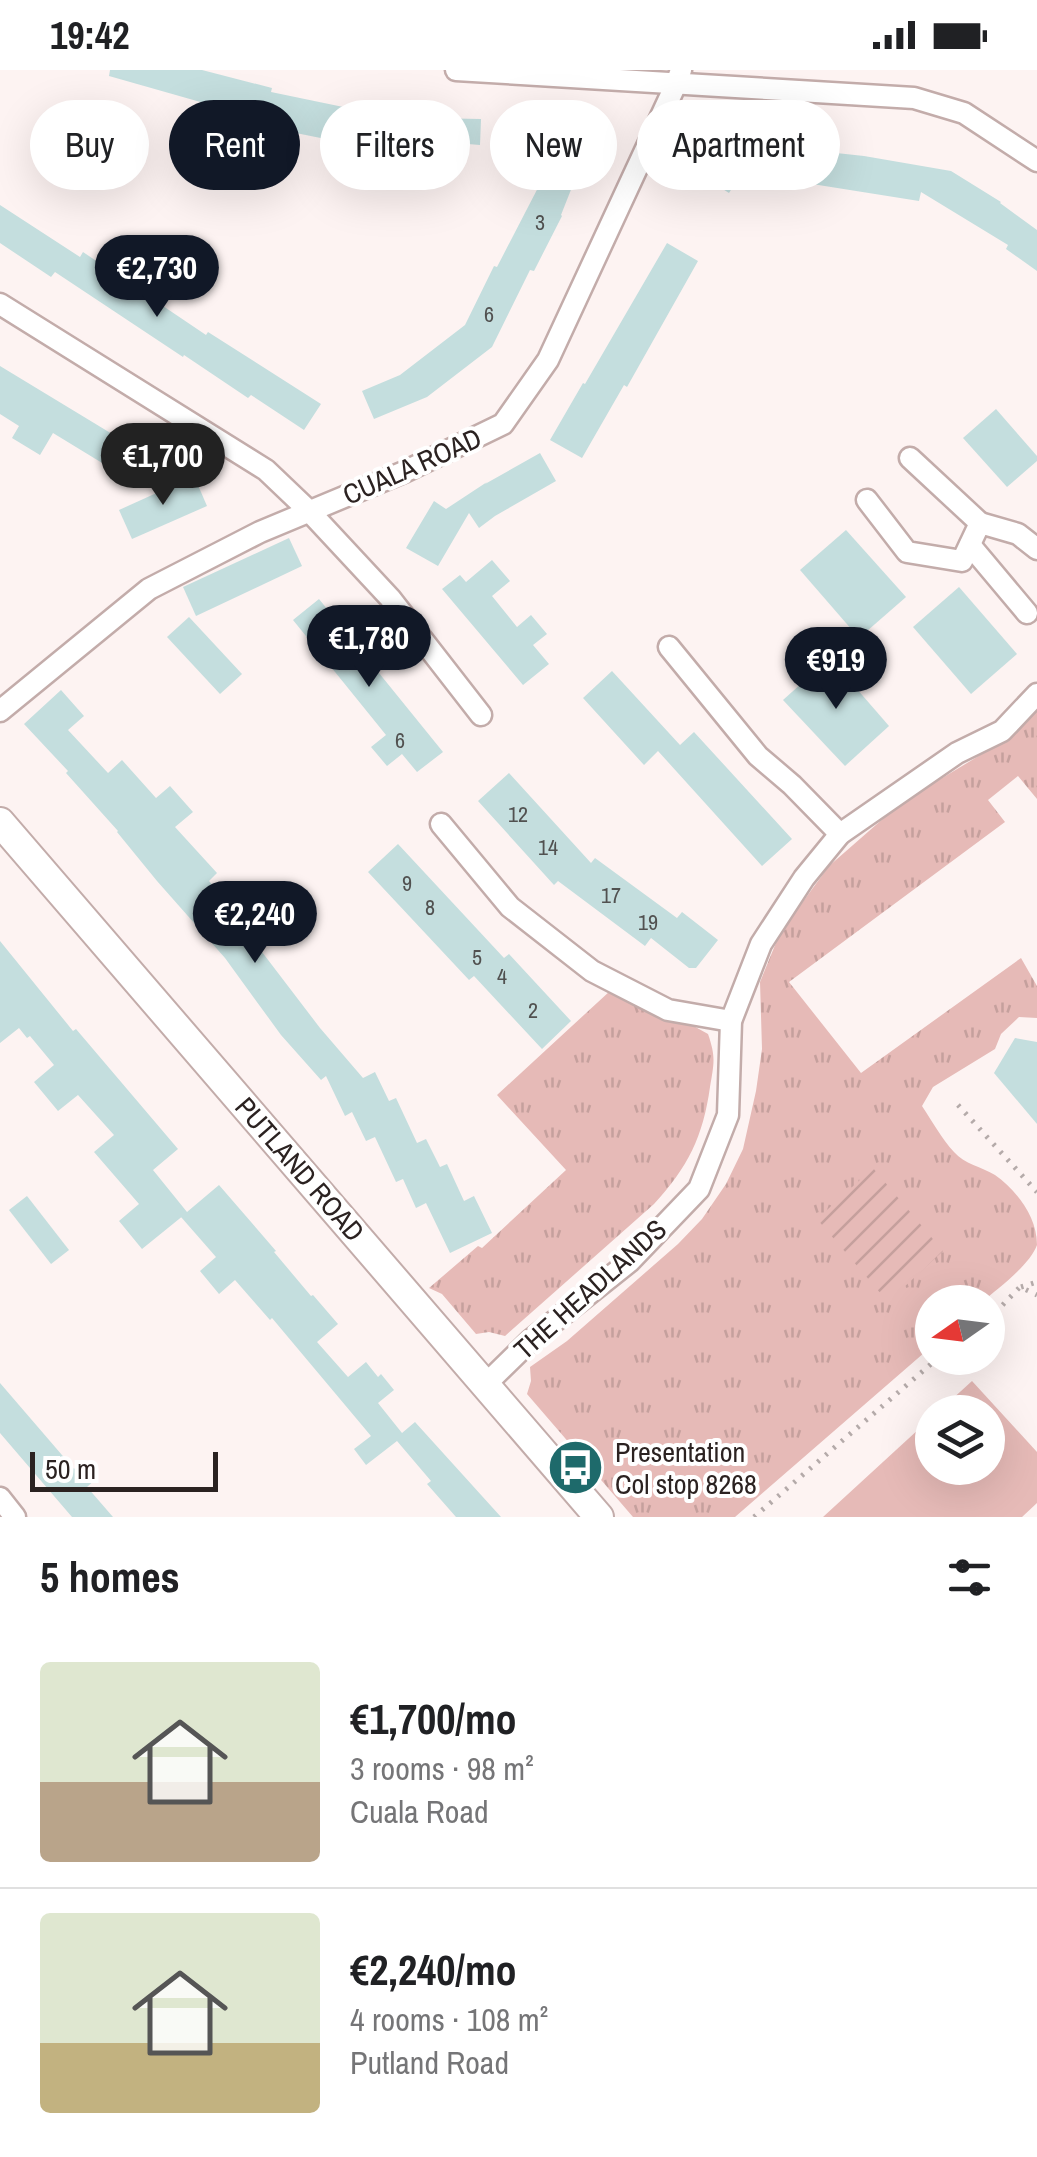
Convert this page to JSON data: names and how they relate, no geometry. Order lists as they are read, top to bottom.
{
  "streets": {
    "main road": ["PUTLAND ROAD"],
    "street": ["CUALA ROAD", "THE HEADLANDS"]
  },
  "crossings": [
    ["PUTLAND ROAD", "THE HEADLANDS"]
  ],
  "places": {
    "bus stop": ["Presentation Col stop 8268"]
  },
  "house_numbers": [
    "3",
    "6",
    "6",
    "12",
    "14",
    "9",
    "17",
    "8",
    "19",
    "5",
    "4",
    "2"
  ],
  "scale_bar": "50 m",
  "north": "left",
  "page": {
    "status": "19:42",
    "chip": [
      "Buy",
      "Rent",
      "Filters",
      "New",
      "Apartment"
    ],
    "price": [
      "€2,730",
      "€1,700",
      "€1,780",
      "€919",
      "€2,240"
    ],
    "scale": "50 m",
    "heading": "5 homes",
    "list": [
      {
        "name": "€1,700/mo",
        "note": "3 rooms · 98 m² · Cuala Road"
      },
      {
        "name": "€2,240/mo",
        "note": "4 rooms · 108 m² · Putland Road"
      }
    ]
  }
}
